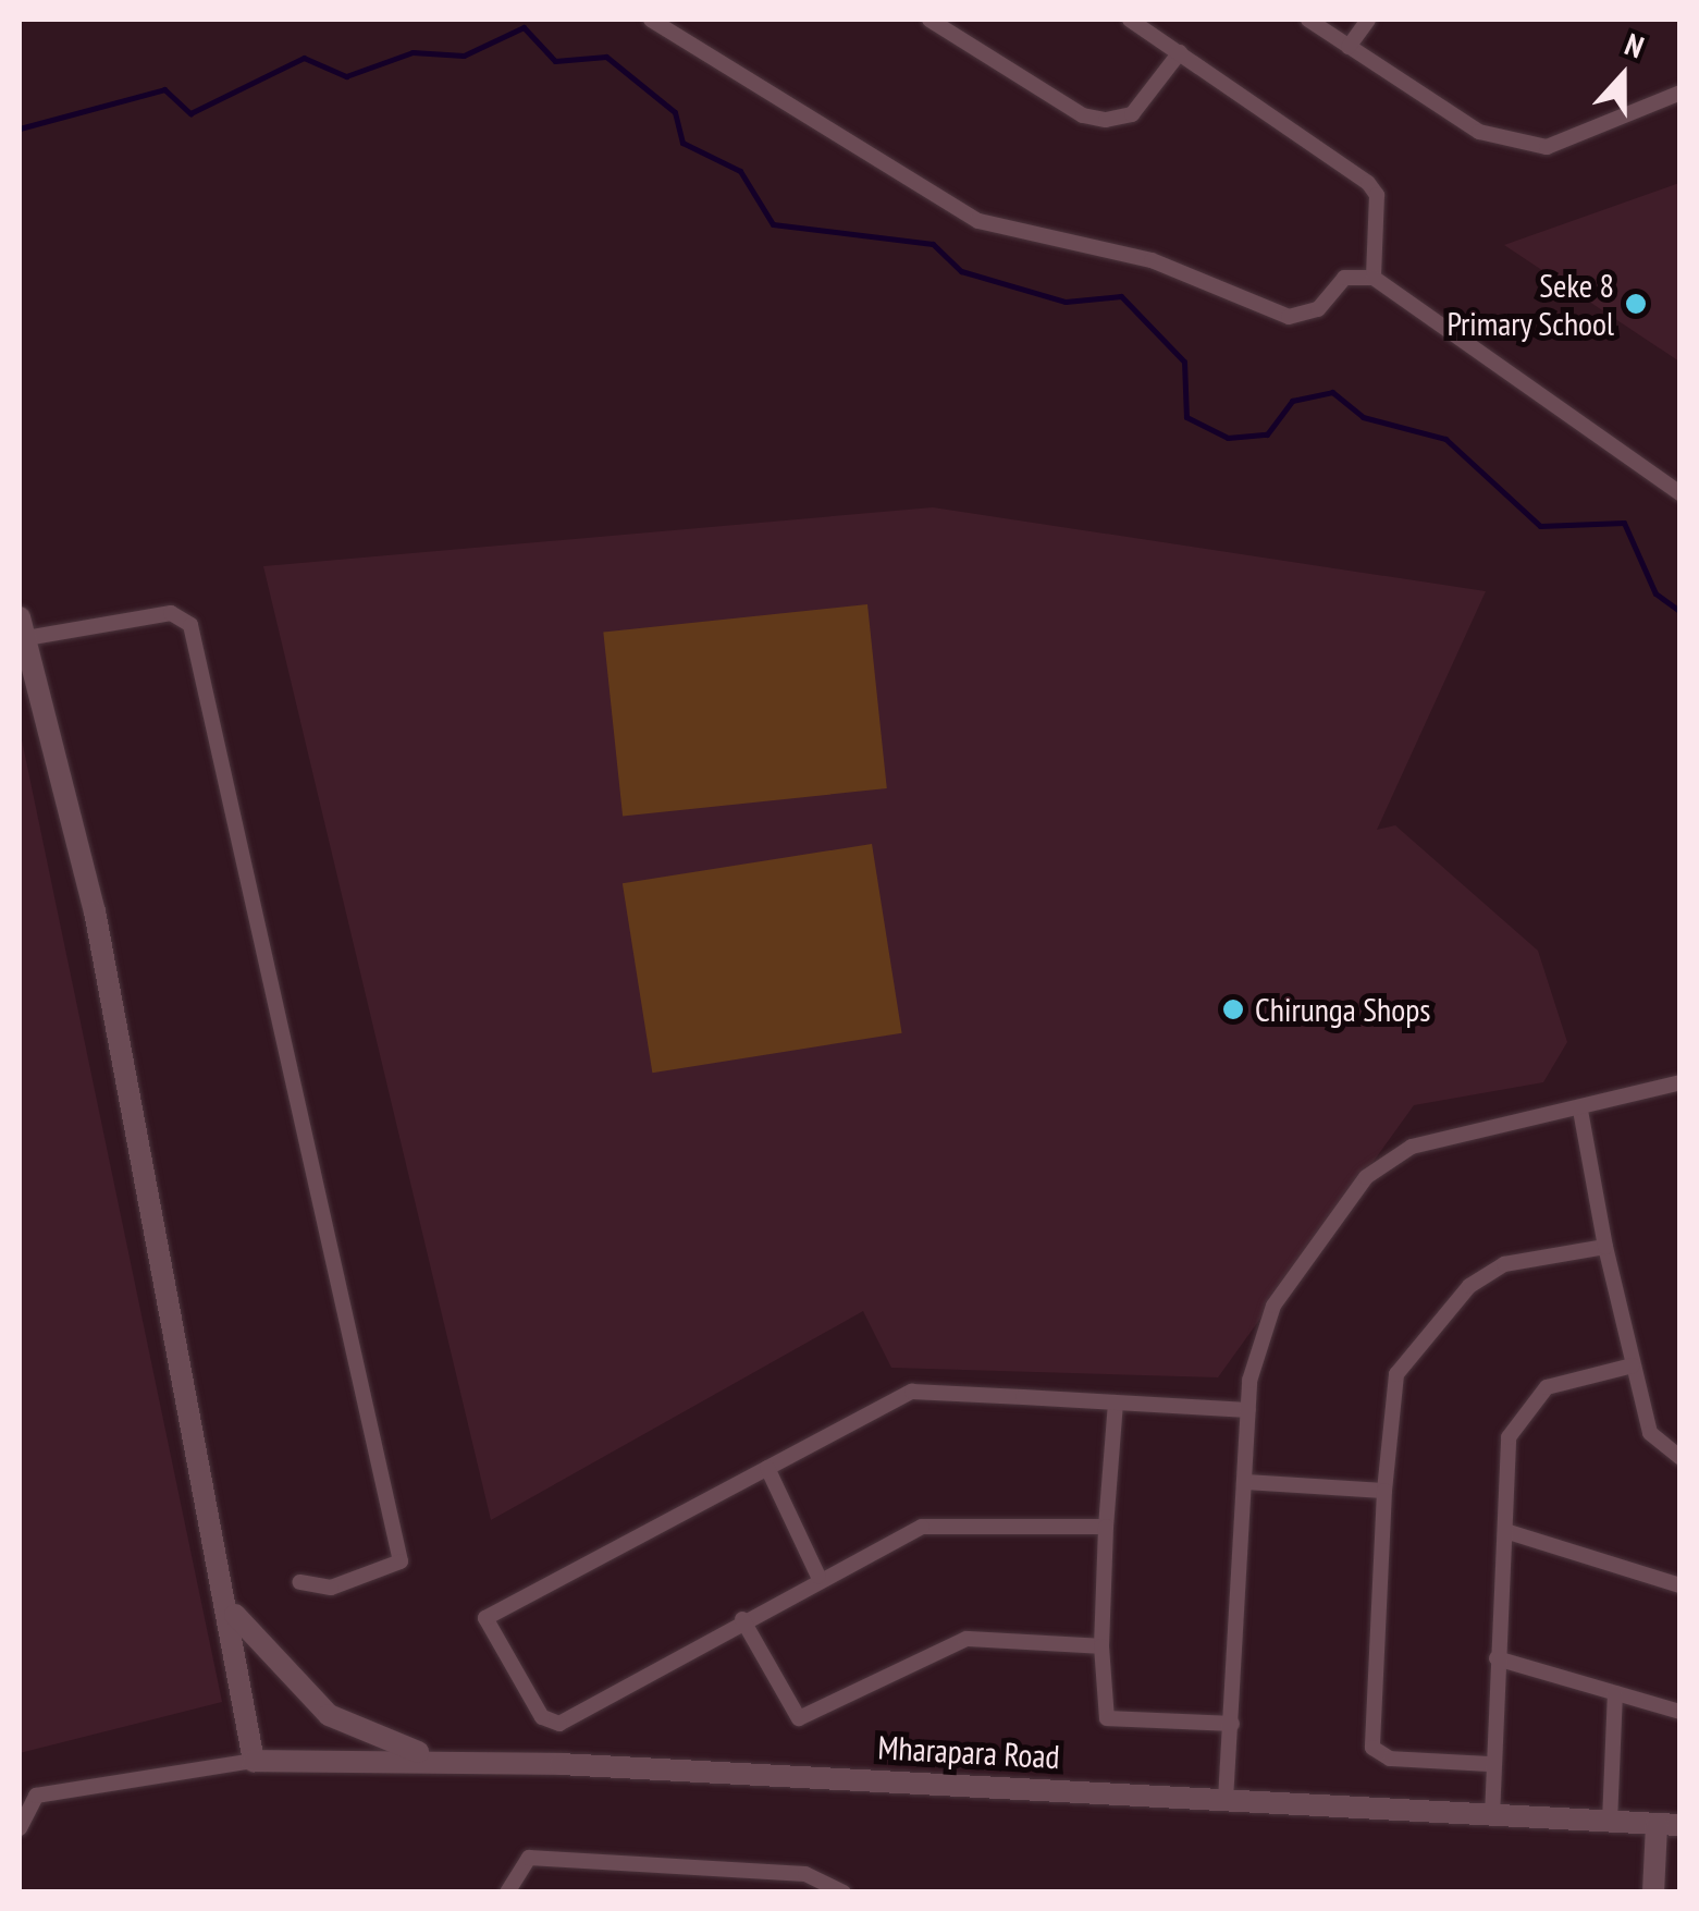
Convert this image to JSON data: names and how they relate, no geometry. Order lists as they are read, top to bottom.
{
  "streets": {
    "main road": ["Mharapara Road"]
  },
  "places": ["Seke 8 Primary School", "Chirunga Shops"],
  "north": "top"
}
